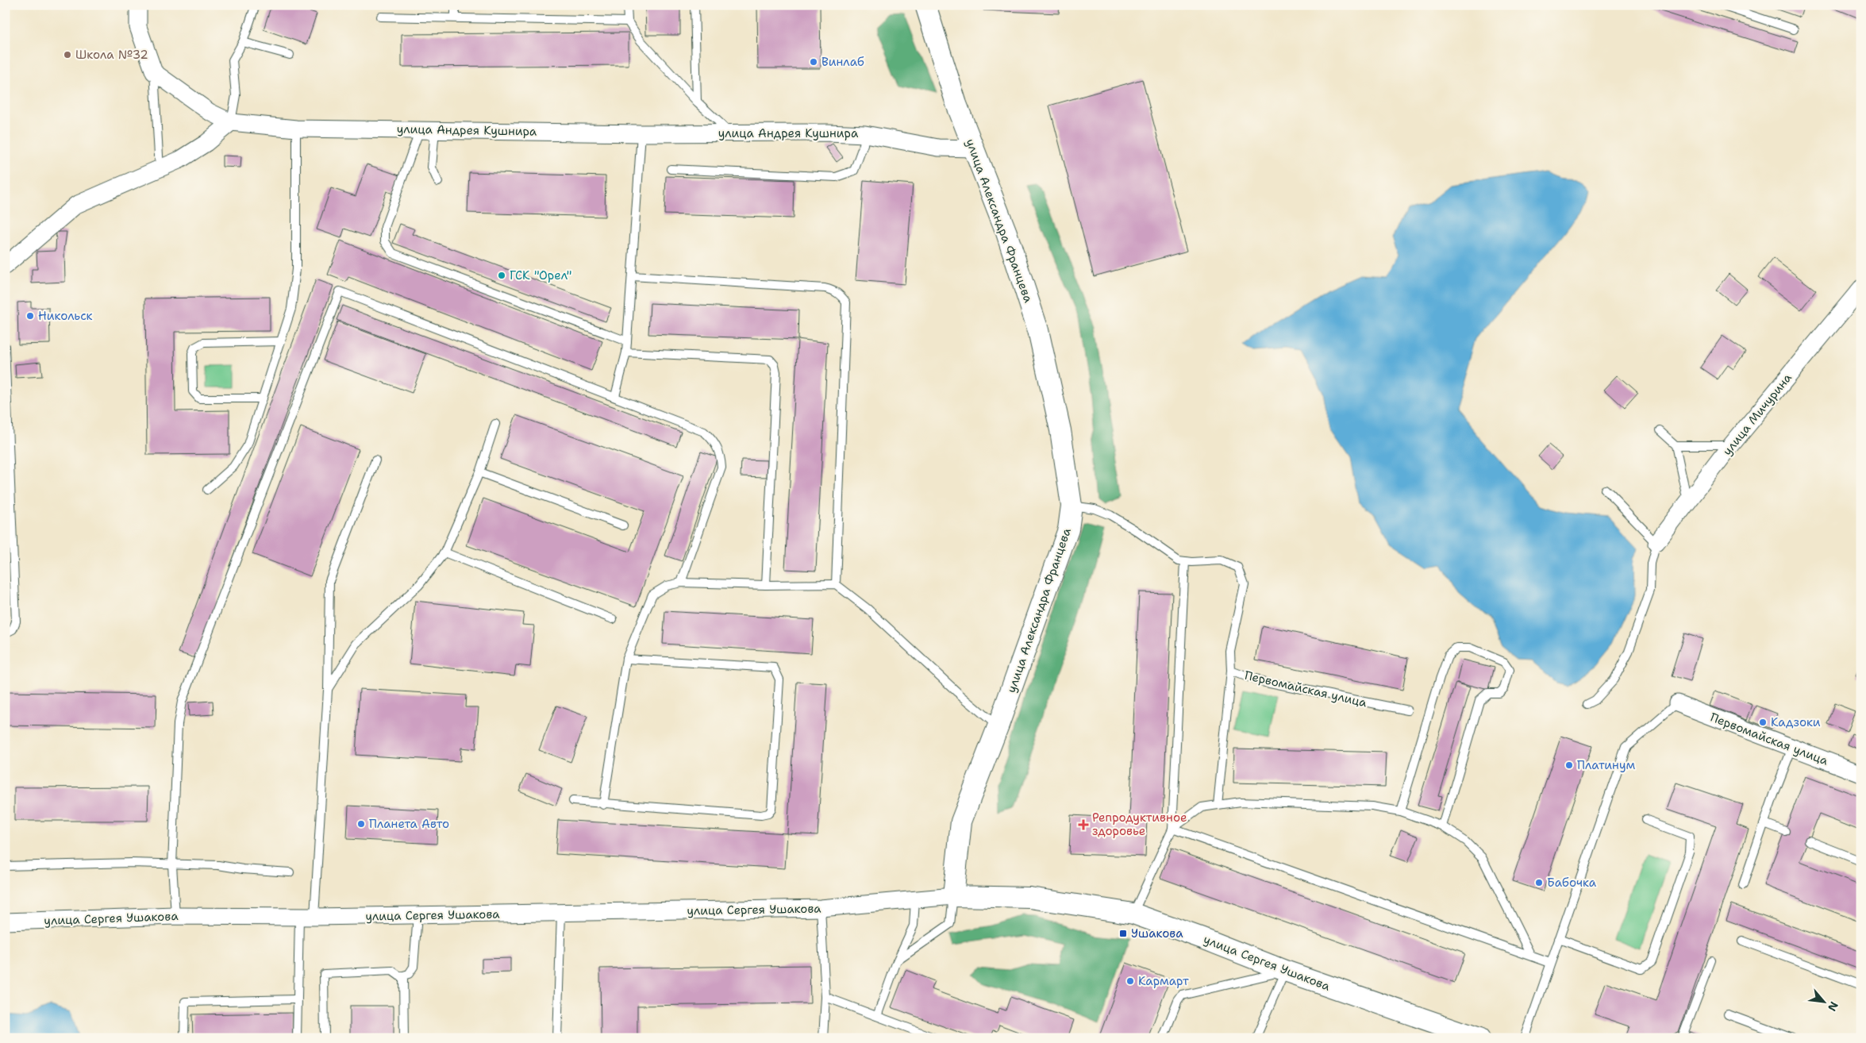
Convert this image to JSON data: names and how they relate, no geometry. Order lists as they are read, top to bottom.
{
  "streets": {
    "street": [
      "улица Андрея Кушнира",
      "улица Александра Францева",
      "улица Мичурина",
      "Первомайская улица",
      "улица Сергея Ушакова"
    ]
  },
  "crossings": [
    ["улица Андрея Кушнира", "улица Александра Францева"],
    ["улица Александра Францева", "Первомайская улица"],
    ["улица Александра Францева", "улица Сергея Ушакова"]
  ],
  "places": {
    "other": [
      "Школа №32",
      "Винлаб",
      "ГСК \"Орел\"",
      "Никольск",
      "Кадзоки",
      "Платинум",
      "Планета Авто",
      "Бабочка",
      "Кармарт"
    ],
    "health": ["Репродуктивное здоровье"],
    "transit": ["Ушакова"]
  },
  "north": "bottom right"
}
